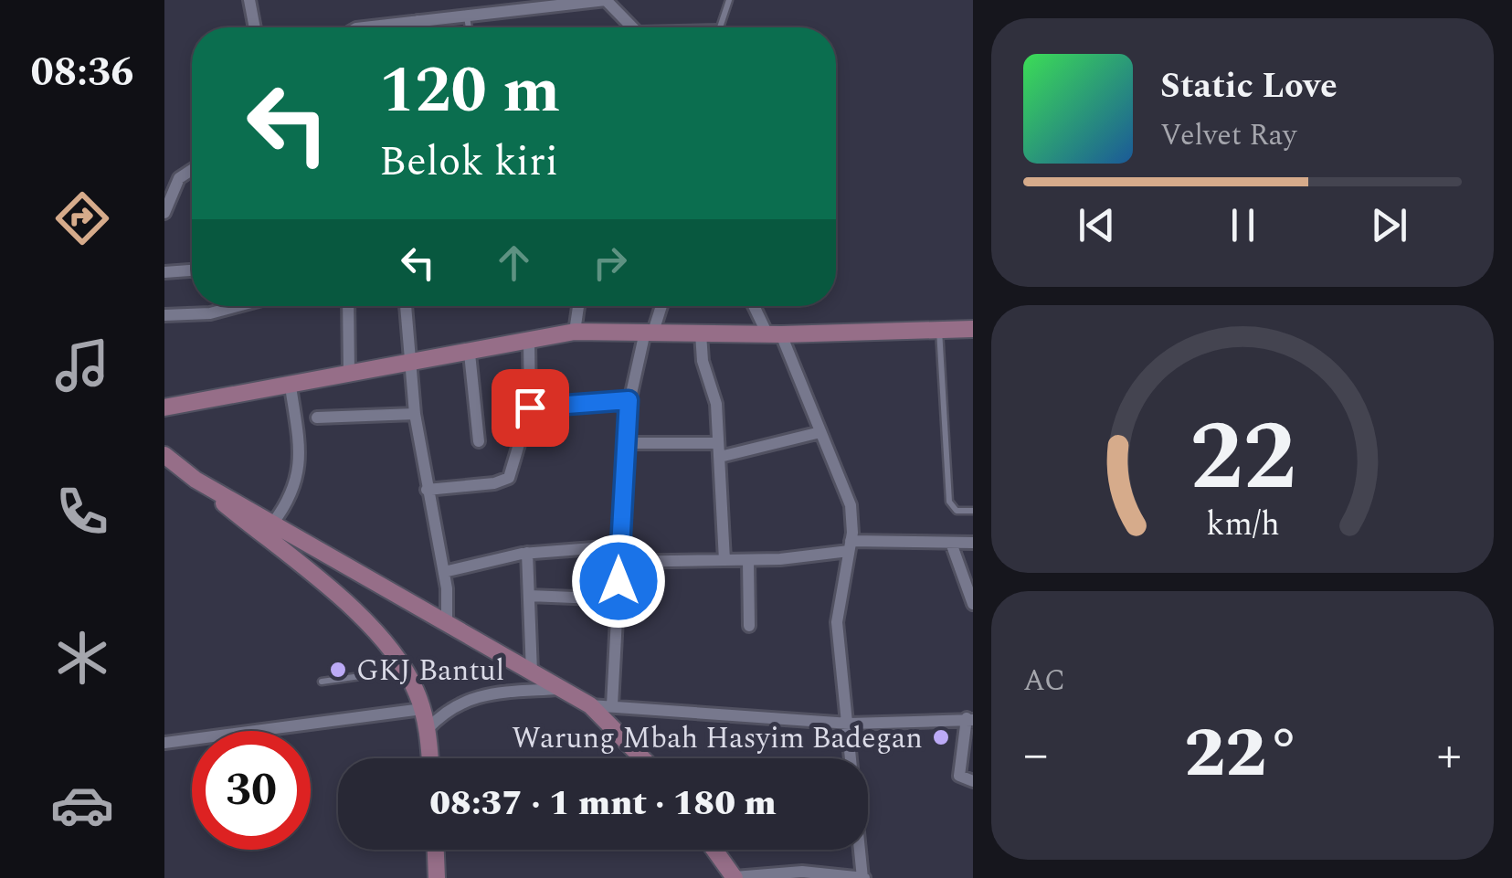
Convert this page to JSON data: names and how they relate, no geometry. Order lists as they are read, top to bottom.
{
  "places": ["GKJ Bantul", "Warung Mbah Hasyim Badegan"],
  "page": {
    "tabs": "08:36",
    "turn": ["120 m", "Belok kiri"],
    "song": ["Static Love", "Velvet Ray"],
    "tile": "AC",
    "heat": ["−", "22°", "+"],
    "limit": "30",
    "trip": "08:37 · 1 mnt · 180 m",
    "gauge": ["22", "km/h"]
  }
}
